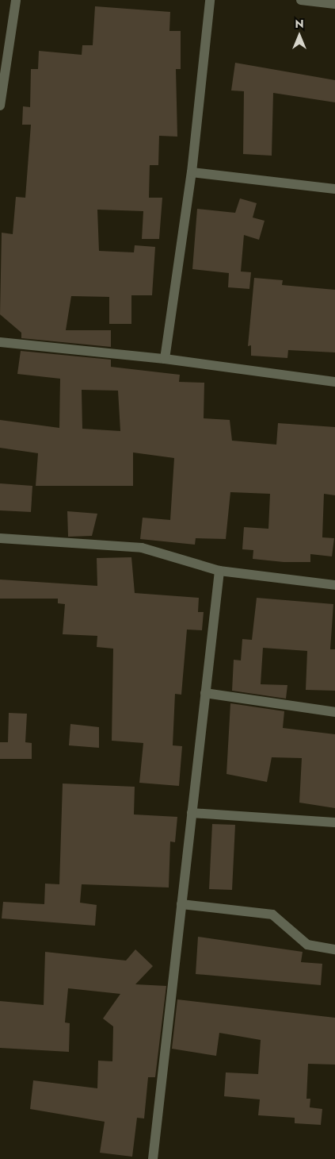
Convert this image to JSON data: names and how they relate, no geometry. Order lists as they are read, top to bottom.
{
  "north": "top"
}
